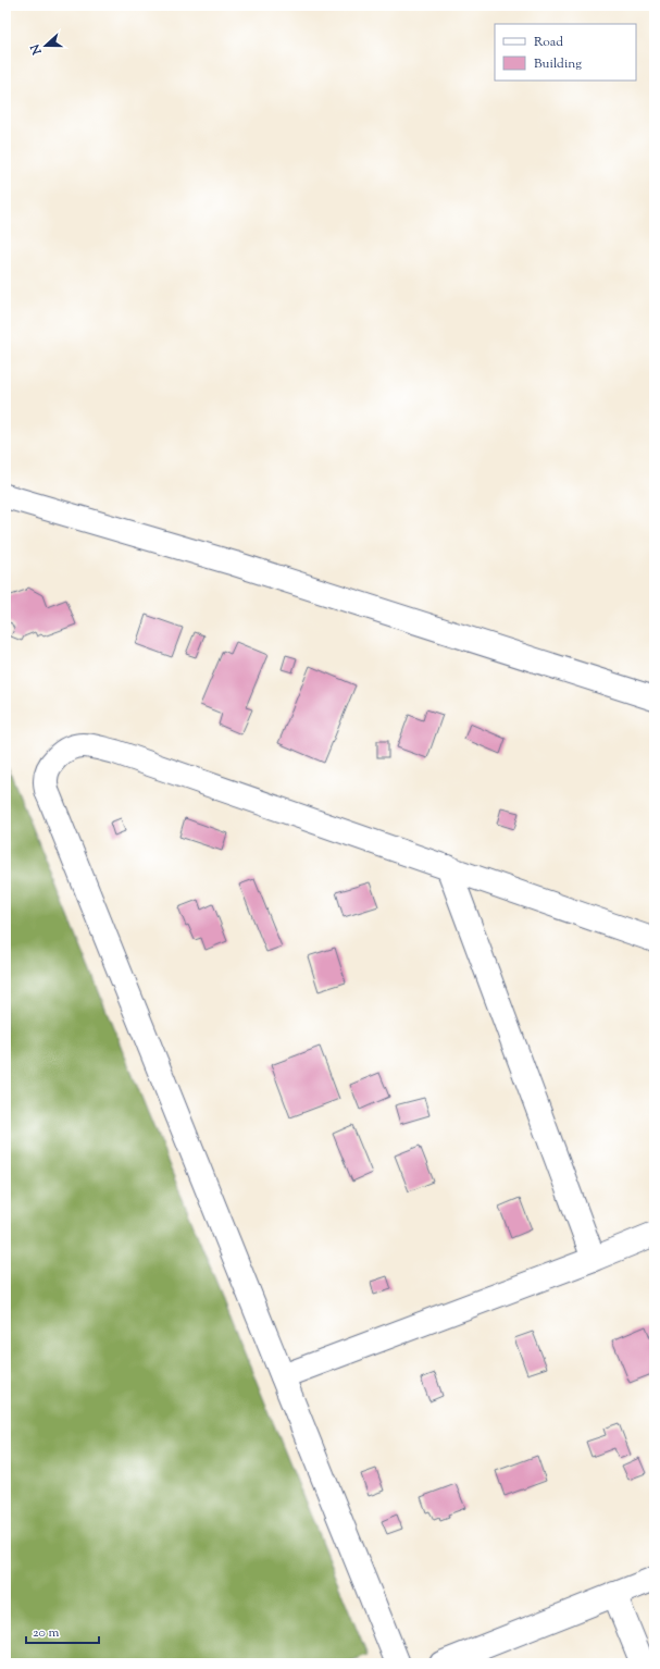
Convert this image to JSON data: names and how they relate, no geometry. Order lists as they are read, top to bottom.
{
  "legend": ["Road", "Building"],
  "scale_bar": "20 m",
  "north": "left"
}
